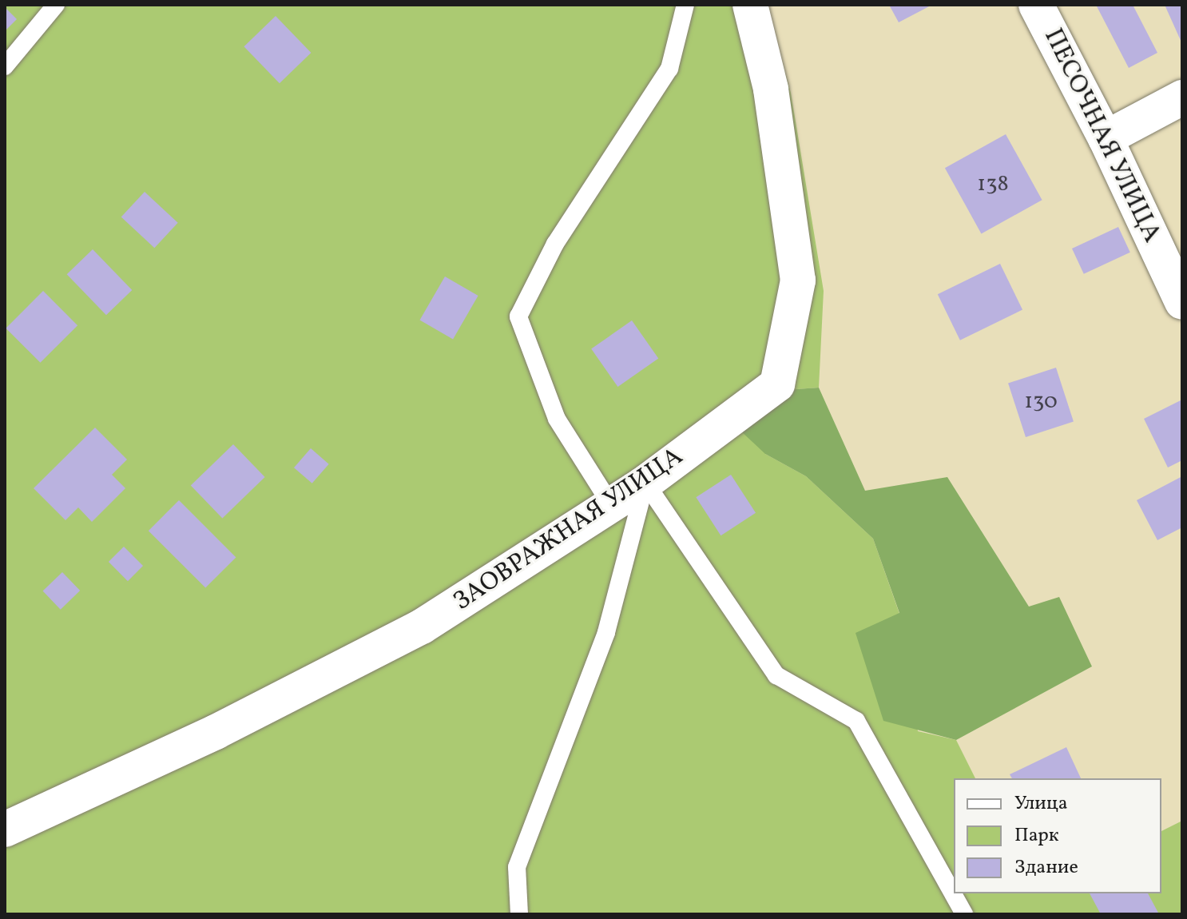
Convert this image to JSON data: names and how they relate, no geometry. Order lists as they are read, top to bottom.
{
  "streets": {
    "street": ["ПЕСОЧНАЯ УЛИЦА", "ЗАОВРАЖНАЯ УЛИЦА"]
  },
  "house_numbers": ["138", "130"],
  "legend": ["Улица", "Парк", "Здание"]
}
